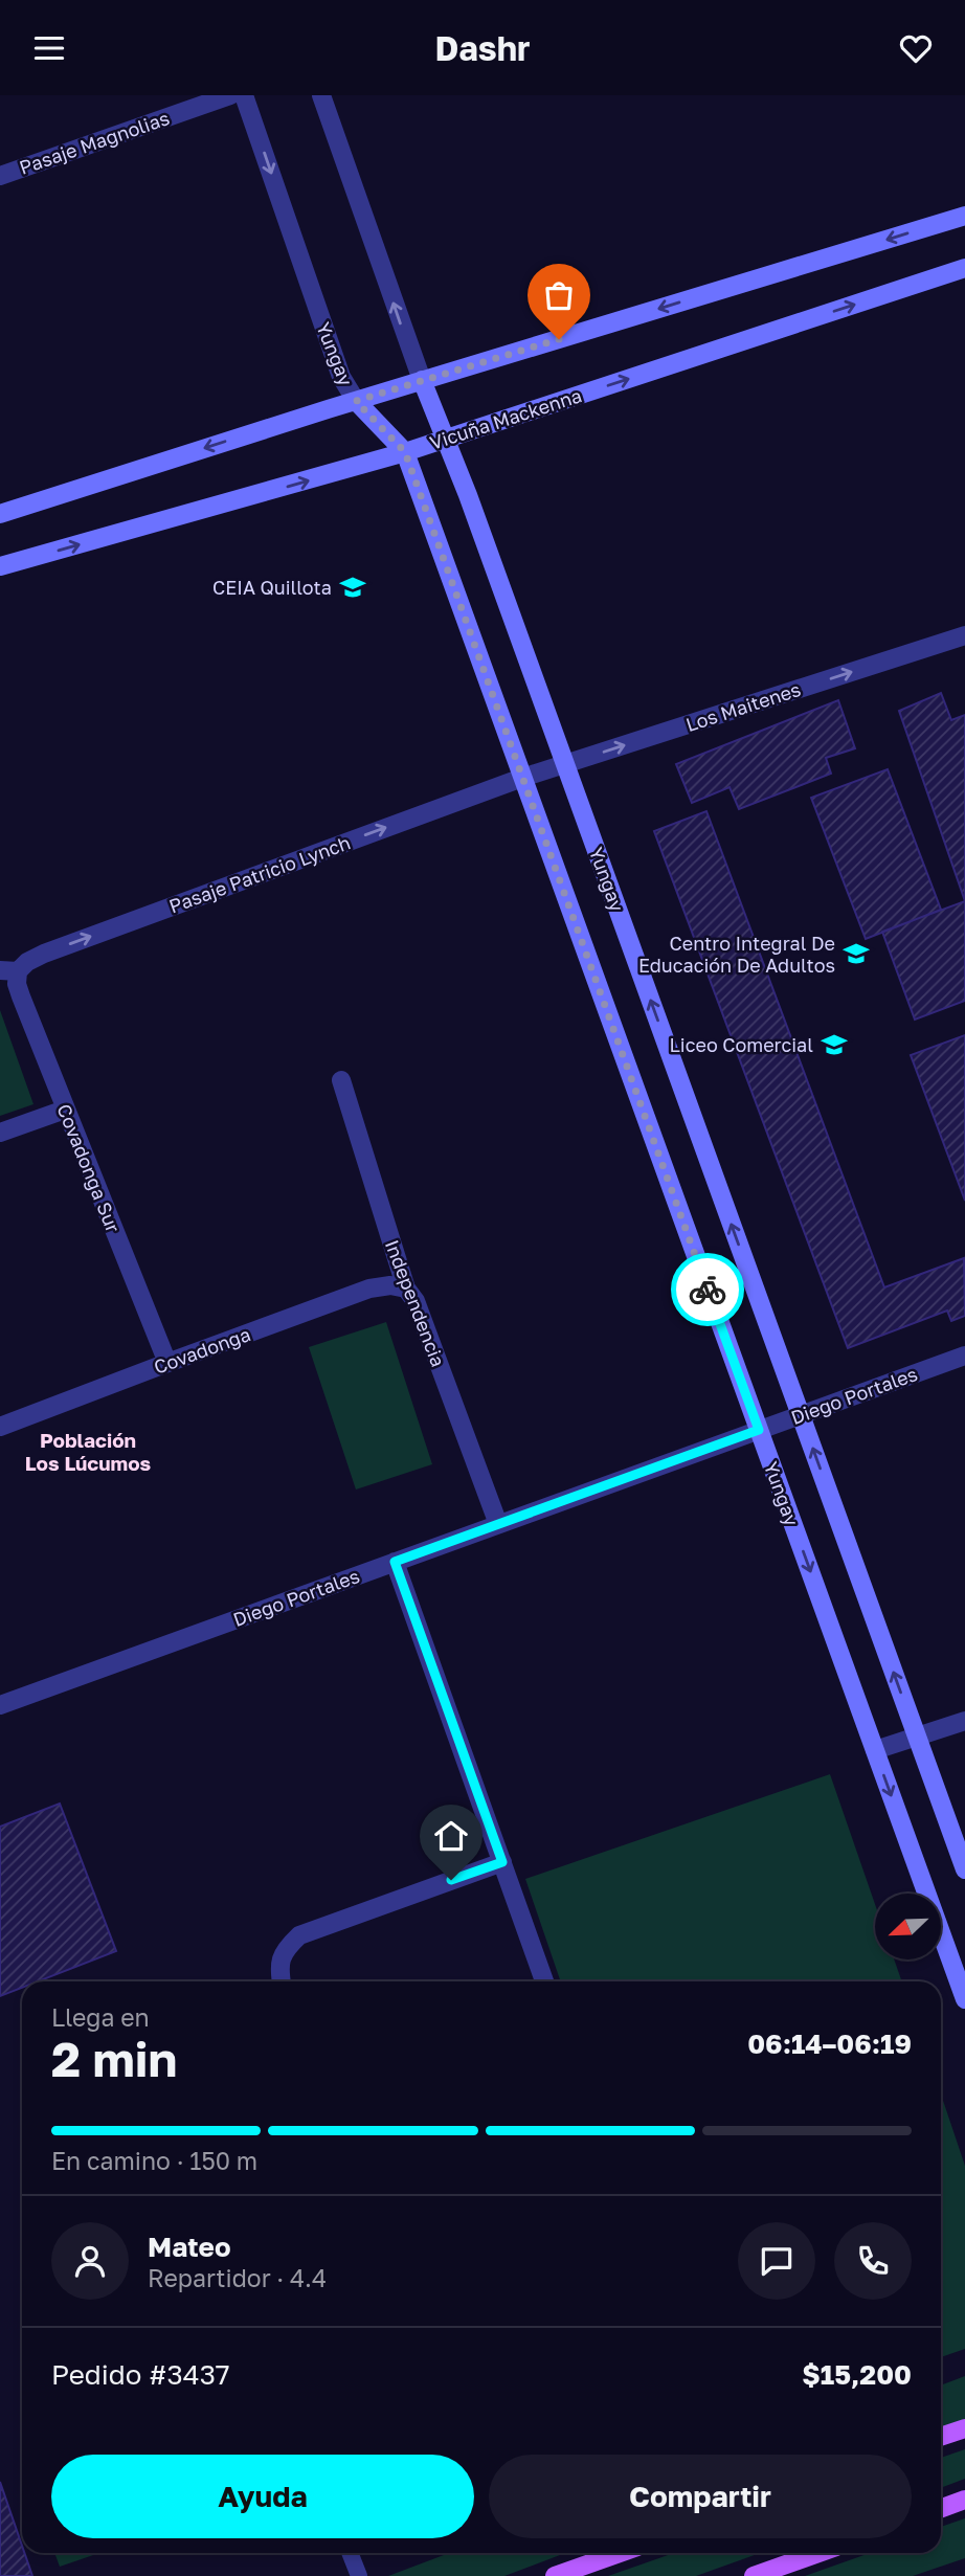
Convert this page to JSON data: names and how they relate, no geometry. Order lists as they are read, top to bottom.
{
  "streets": {
    "street": [
      "Pasaje Magnolias",
      "Yungay",
      "Vicuña Mackenna",
      "Los Maitenes",
      "Pasaje Patricio Lynch",
      "Covadonga Sur",
      "Independencia",
      "Covadonga",
      "Diego Portales"
    ]
  },
  "crossings": [
    ["Yungay", "Vicuña Mackenna"],
    ["Yungay", "Los Maitenes"],
    ["Yungay", "Pasaje Patricio Lynch"],
    ["Yungay", "Diego Portales"],
    ["Los Maitenes", "Pasaje Patricio Lynch"],
    ["Pasaje Patricio Lynch", "Covadonga Sur"],
    ["Covadonga Sur", "Covadonga"],
    ["Independencia", "Covadonga"],
    ["Independencia", "Diego Portales"]
  ],
  "one_way": ["Los Maitenes", "Pasaje Patricio Lynch"],
  "districts": ["Población Los Lúcumos"],
  "places": {
    "school or university": ["CEIA Quillota", "Centro Integral De Educación De Adultos", "Liceo Comercial"]
  },
  "north": "bottom left",
  "page": {
    "header": "Dashr",
    "heading": ["2 min", "Llega en", "06:14–06:19"],
    "panel": [
      "Mateo",
      "Repartidor · 4.4",
      "Pedido #3437",
      "$15,200"
    ],
    "bar": "En camino · 150 m",
    "buttons": ["Ayuda", "Compartir"]
  }
}
